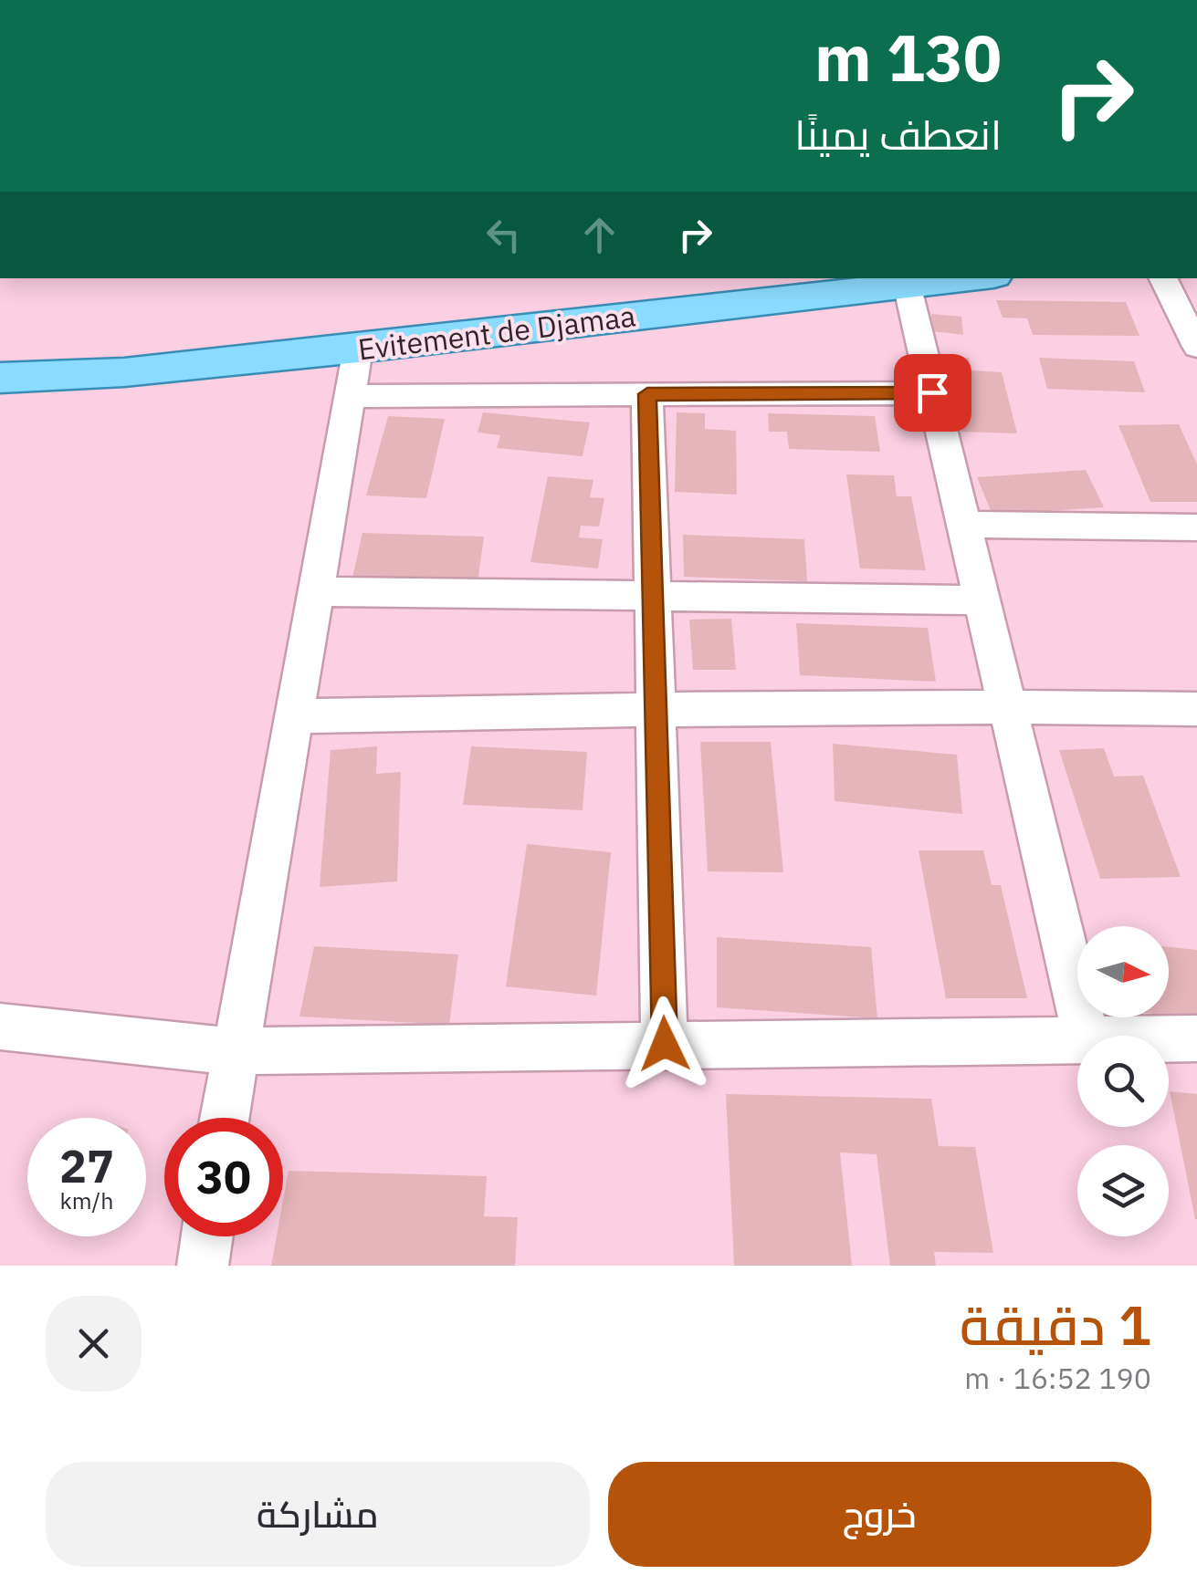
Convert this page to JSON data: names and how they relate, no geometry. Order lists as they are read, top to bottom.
{
  "streets": {
    "main road": ["Evitement de Djamaa"]
  },
  "north": "right",
  "page": {
    "turn": ["130 m", "انعطف يمينًا"],
    "speed": "27 km/h",
    "limit": "30",
    "heading": ["1 دقيقة", "190 m · 16:52"],
    "buttons": ["خروج", "مشاركة"]
  }
}
